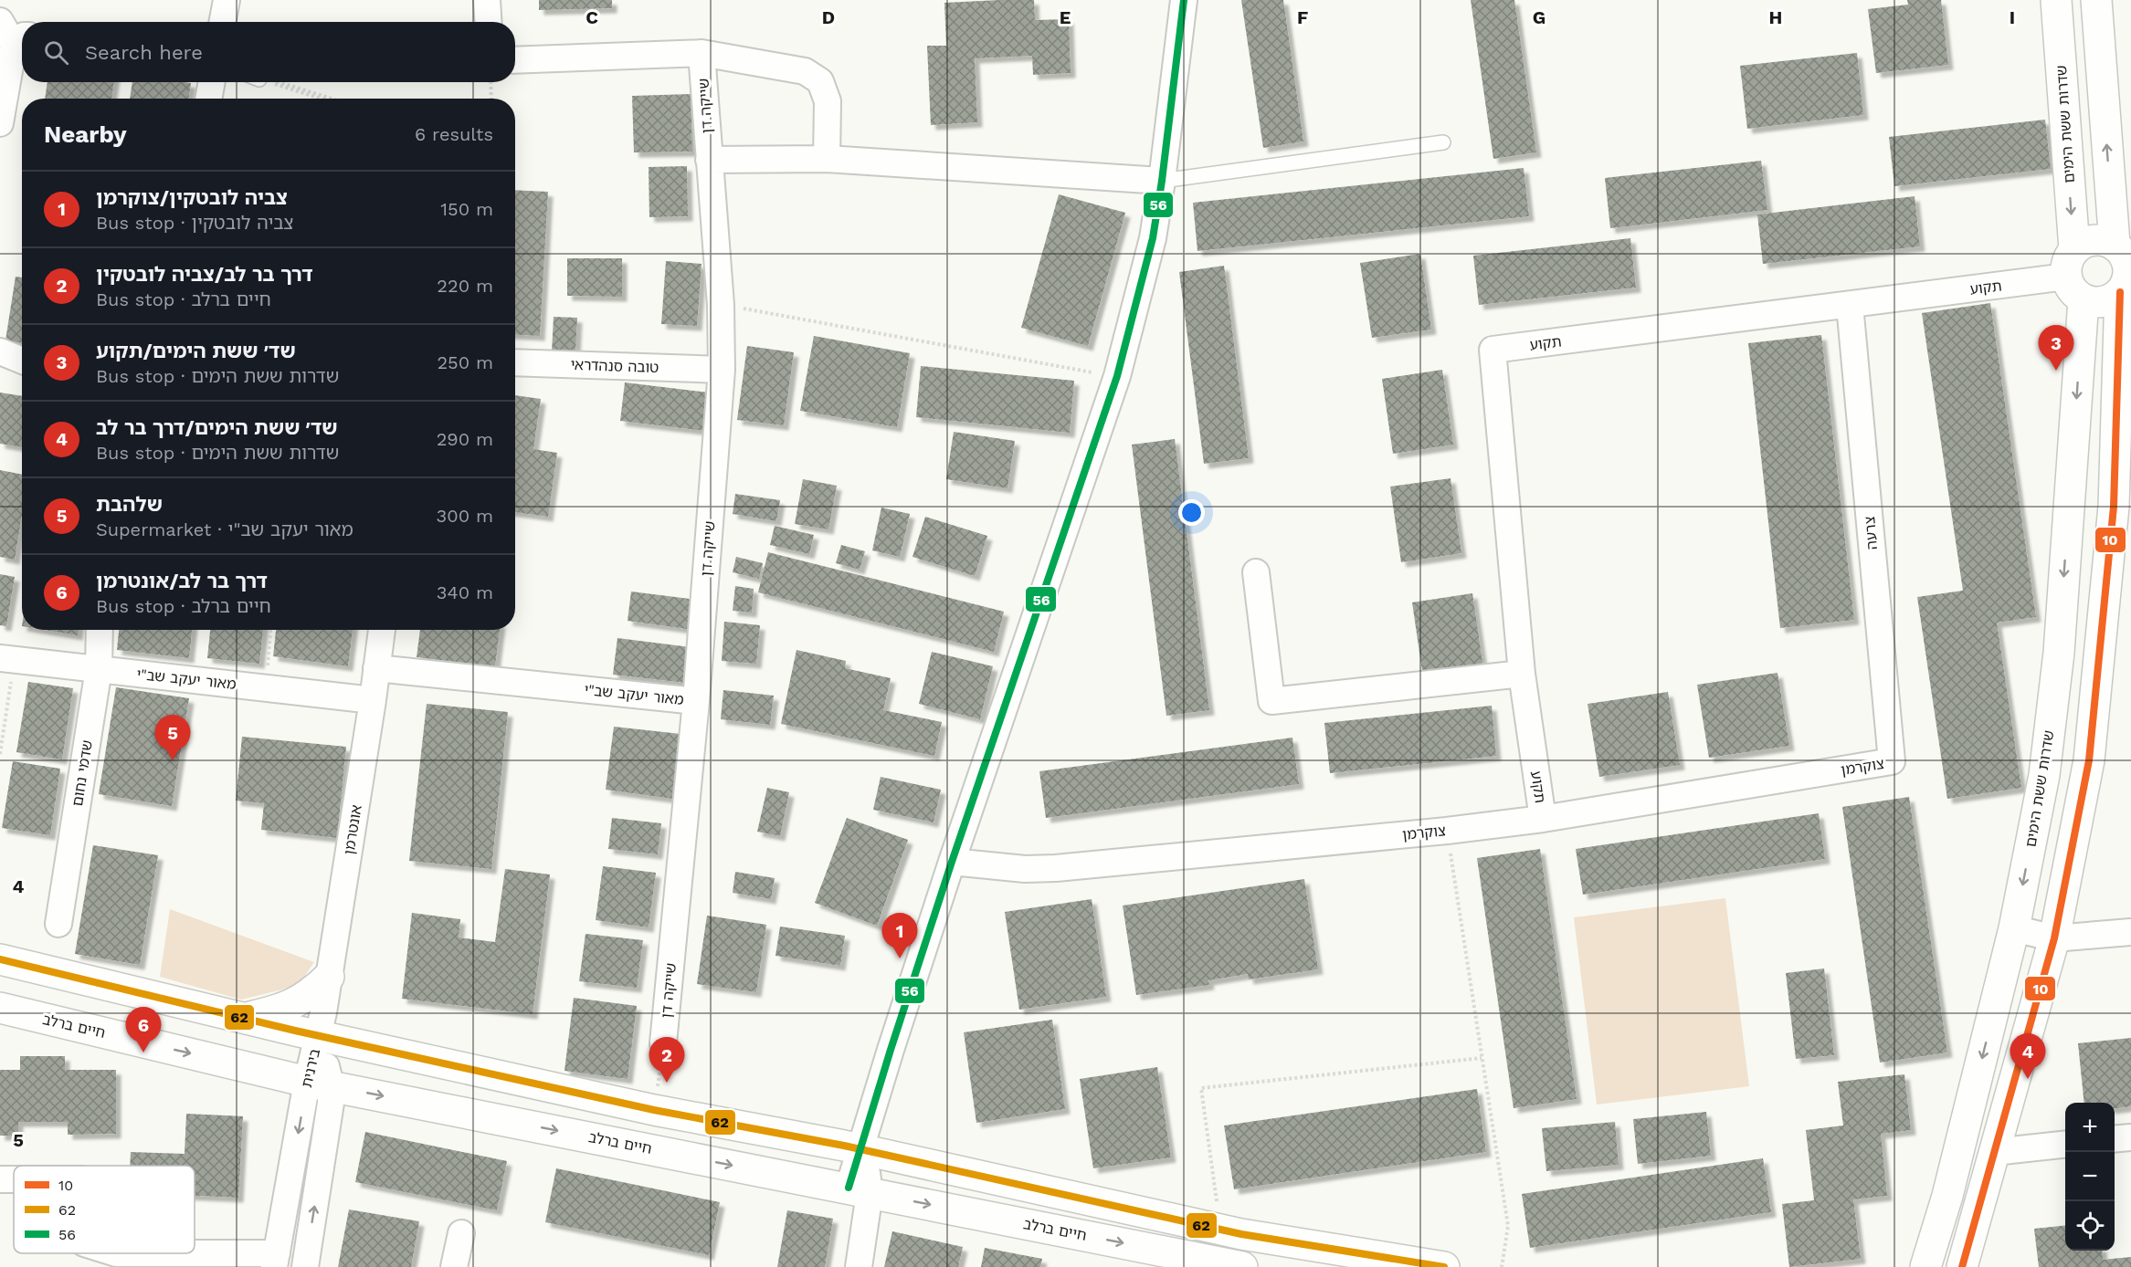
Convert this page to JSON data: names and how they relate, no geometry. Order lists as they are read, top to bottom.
{
  "streets": {
    "main road": ["שדרות ששת הימים", "חיים ברלב"],
    "street": [
      "שייקה דן",
      "תקוע",
      "טובה סנהדראי",
      "צרעה",
      "מאור יעקב שב\"י",
      "צוקרמן",
      "שדמי נחום",
      "אונטרמן",
      "בירנית"
    ]
  },
  "crossings": [
    ["שייקה דן", "טובה סנהדראי"],
    ["שייקה דן", "מאור יעקב שב\"י"],
    ["שדרות ששת הימים", "תקוע"],
    ["תקוע", "צרעה"],
    ["תקוע", "צוקרמן"],
    ["צרעה", "צוקרמן"],
    ["מאור יעקב שב\"י", "שדמי נחום"],
    ["מאור יעקב שב\"י", "אונטרמן"],
    ["אונטרמן", "בירנית"],
    ["חיים ברלב", "בירנית"]
  ],
  "lines": ["transit line 56", "transit line 10", "transit line 62"],
  "legend": ["10", "62", "56"],
  "page": {
    "search": "Search here",
    "heading": ["Nearby", "6 results"],
    "list": [
      {
        "mark": "1",
        "name": "צביה לובטקין/צוקרמן",
        "note": "Bus stop · צביה לובטקין",
        "value": "150 m"
      },
      {
        "mark": "2",
        "name": "דרך בר לב/צביה לובטקין",
        "note": "Bus stop · חיים ברלב",
        "value": "220 m"
      },
      {
        "mark": "3",
        "name": "שד׳ ששת הימים/תקוע",
        "note": "Bus stop · שדרות ששת הימים",
        "value": "250 m"
      },
      {
        "mark": "4",
        "name": "שד׳ ששת הימים/דרך בר לב",
        "note": "Bus stop · שדרות ששת הימים",
        "value": "290 m"
      },
      {
        "mark": "5",
        "name": "שלהבת",
        "note": "Supermarket · מאור יעקב שב\"י",
        "value": "300 m"
      },
      {
        "mark": "6",
        "name": "דרך בר לב/אונטרמן",
        "note": "Bus stop · חיים ברלב",
        "value": "340 m"
      }
    ],
    "pins": [
      "3",
      "5",
      "1",
      "6",
      "4",
      "2"
    ],
    "map_buttons": ["+", "−"]
  },
  "grid": {
    "columns": [
      "C",
      "D",
      "E",
      "F",
      "G",
      "H",
      "I"
    ],
    "rows": ["4", "5"]
  }
}
